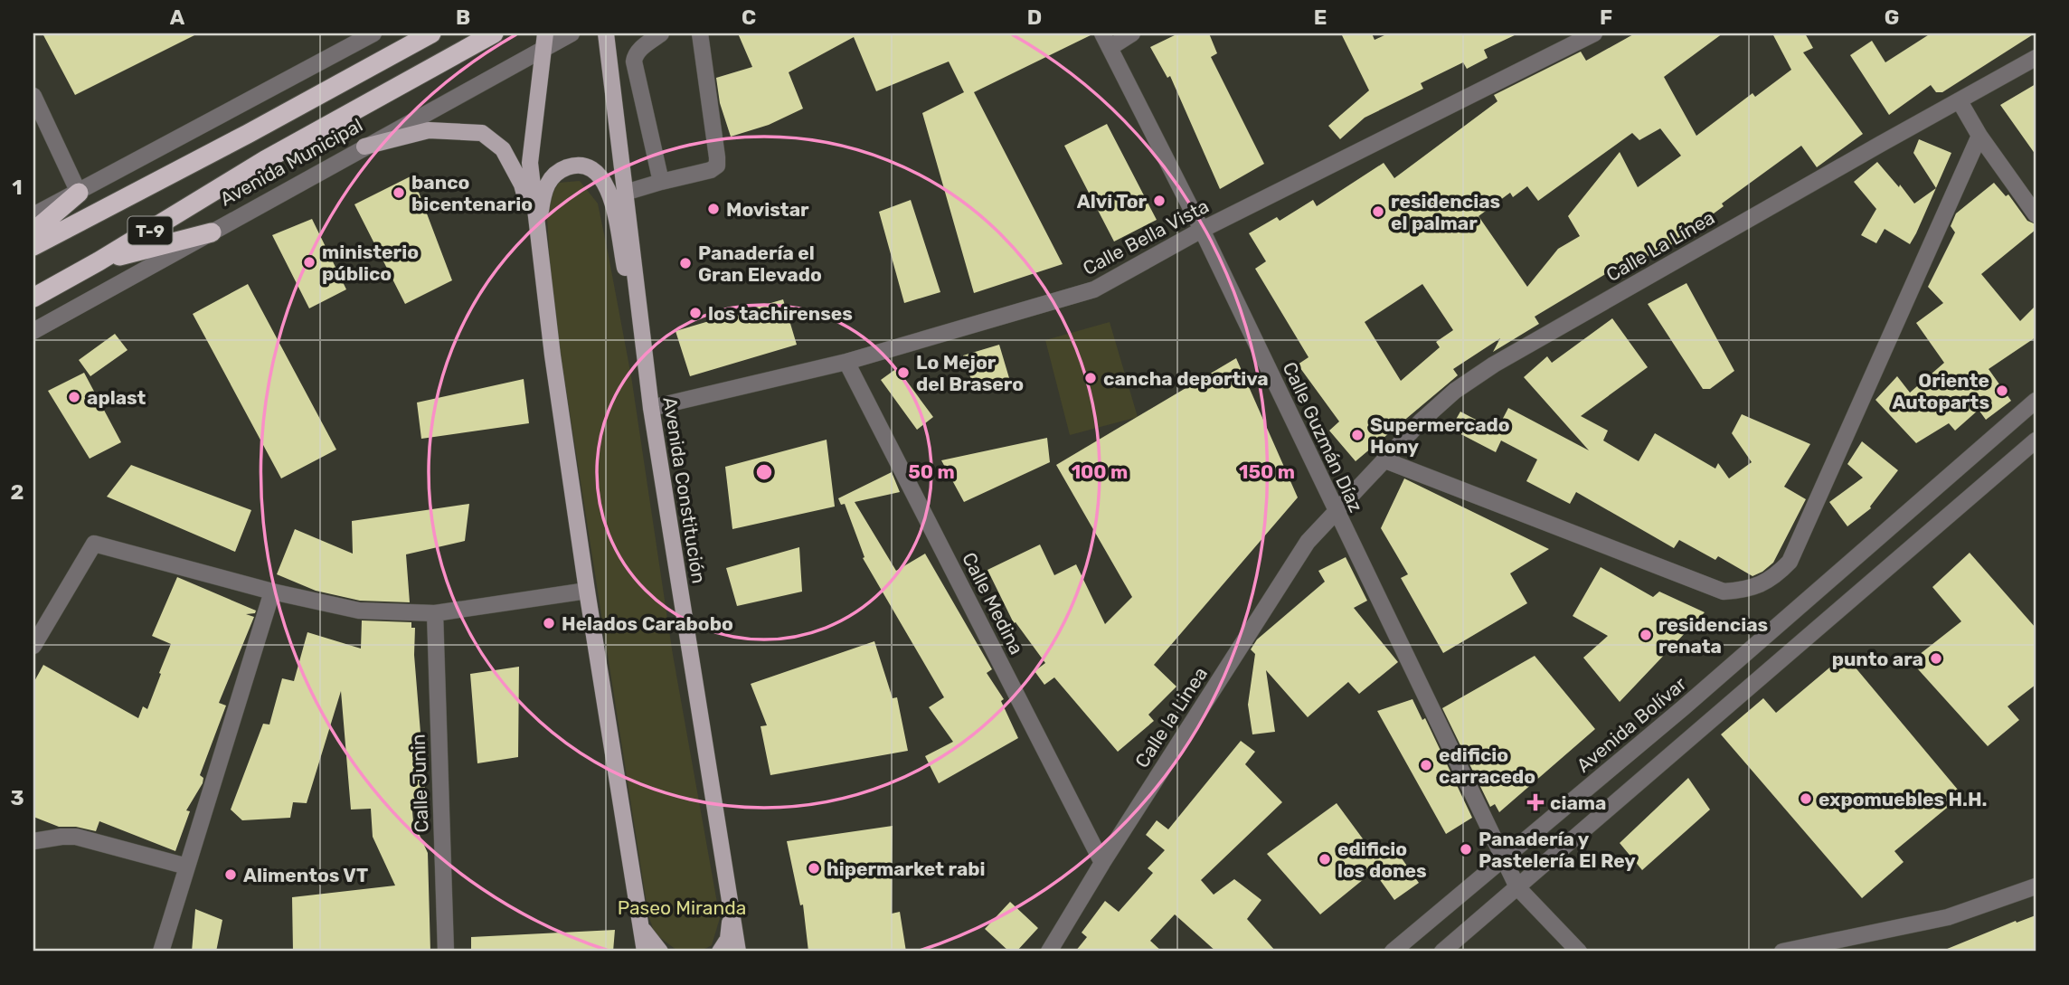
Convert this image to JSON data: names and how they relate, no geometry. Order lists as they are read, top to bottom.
{
  "streets": {
    "highway": ["Avenida Municipal", "T-9"],
    "main road": ["Avenida Constitución"],
    "street": [
      "Calle Bella Vista",
      "Calle La Línea",
      "Calle Guzmán Díaz",
      "Calle Medina",
      "Calle la Linea",
      "Avenida Bolívar",
      "Calle Junin"
    ]
  },
  "crossings": [
    ["Calle Bella Vista", "Calle Guzmán Díaz"],
    ["Calle Bella Vista", "Avenida Constitución"],
    ["Calle Bella Vista", "Calle Medina"],
    ["Calle La Línea", "Calle Guzmán Díaz"],
    ["Calle La Línea", "Calle la Linea"],
    ["Calle Guzmán Díaz", "Calle la Linea"],
    ["Calle Guzmán Díaz", "Avenida Bolívar"],
    ["Calle Medina", "Calle la Linea"]
  ],
  "parks": ["Paseo Miranda"],
  "places": {
    "other": [
      "banco bicentenario",
      "Alvi Tor",
      "Movistar",
      "residencias el palmar",
      "ministerio público",
      "Panadería el Gran Elevado",
      "los tachirenses",
      "Lo Mejor del Brasero",
      "cancha deportiva",
      "Oriente Autoparts",
      "aplast",
      "Supermercado Hony",
      "Helados Carabobo",
      "residencias renata",
      "punto ara",
      "edificio carracedo",
      "expomuebles H.H.",
      "Panadería y Pastelería El Rey",
      "edificio los dones",
      "hipermarket rabi",
      "Alimentos VT"
    ],
    "health": ["ciama"]
  },
  "grid": {
    "columns": [
      "A",
      "B",
      "C",
      "D",
      "E",
      "F",
      "G"
    ],
    "rows": ["1", "2", "3"]
  },
  "rings": ["50 m", "100 m", "150 m"]
}
